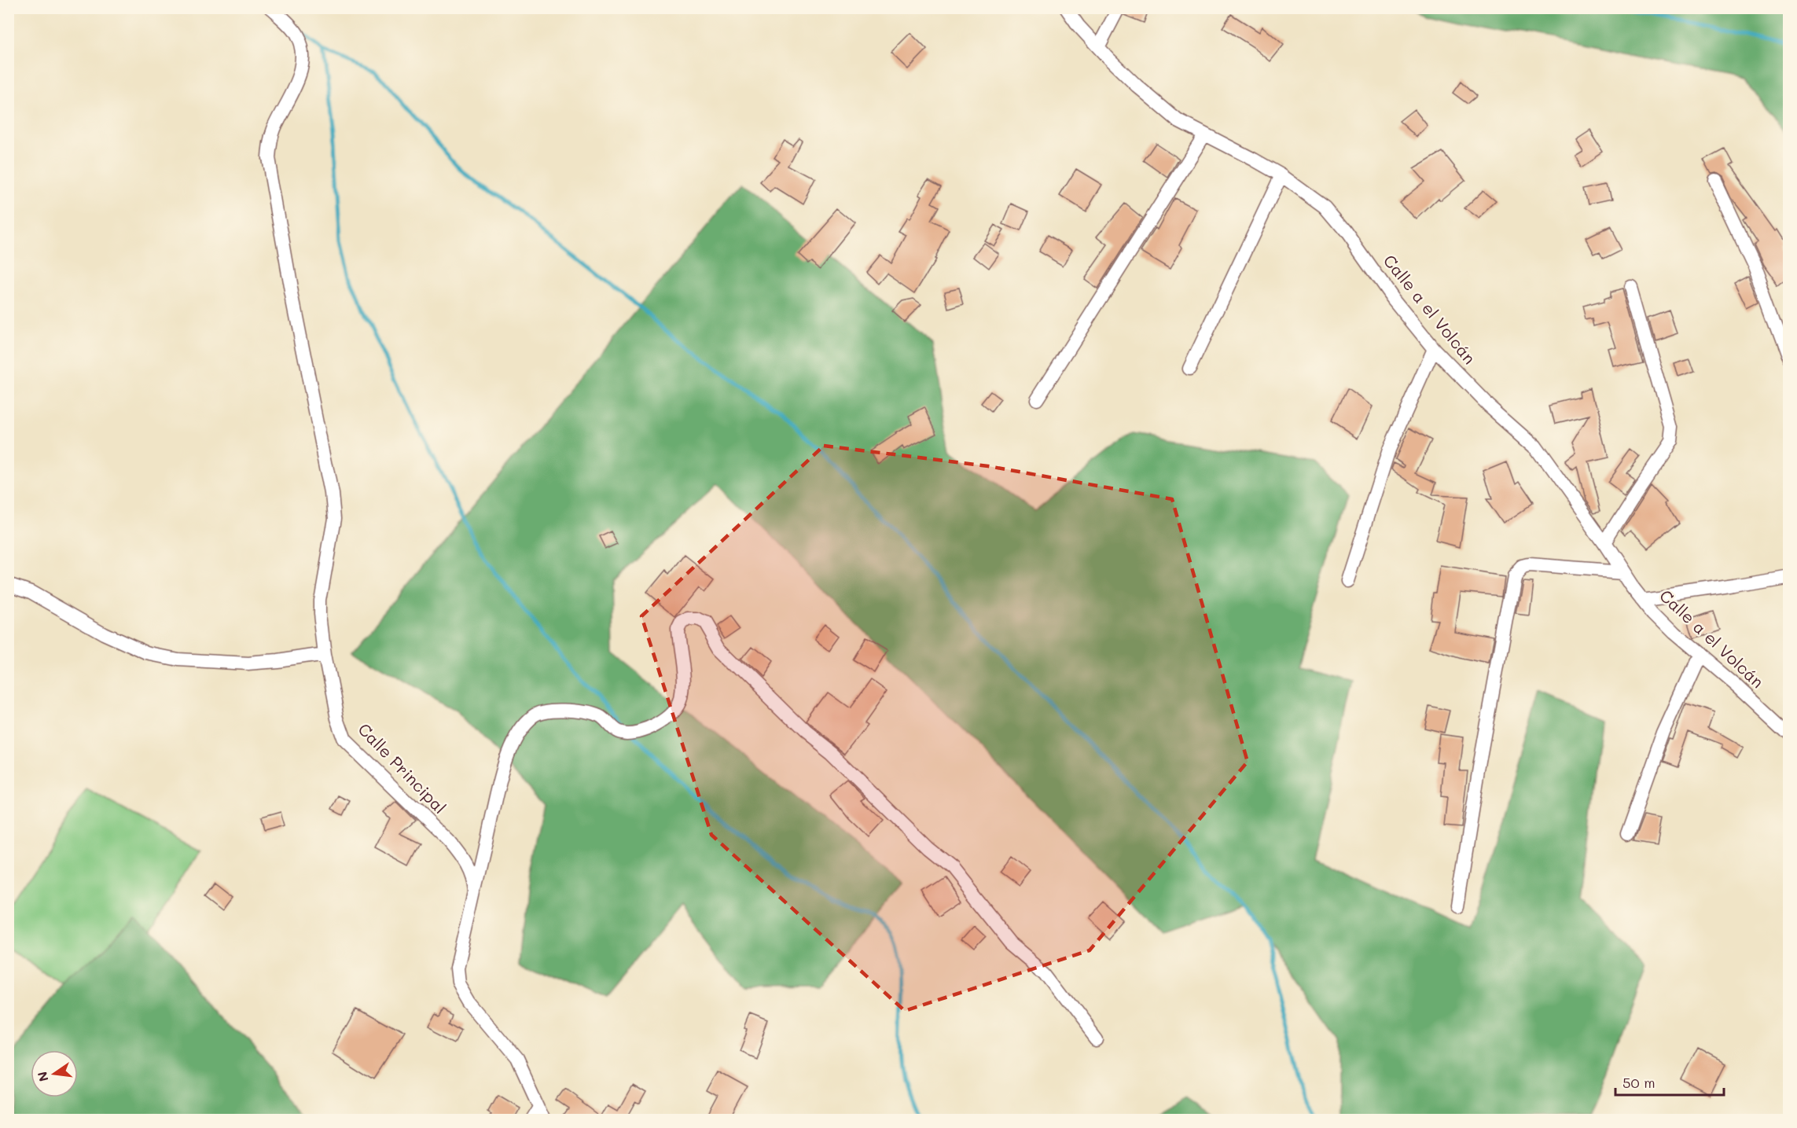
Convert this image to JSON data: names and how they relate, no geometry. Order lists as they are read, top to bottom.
{
  "streets": {
    "street": ["Calle a el Volcán", "Calle Principal"]
  },
  "scale_bar": "50 m",
  "north": "left"
}
